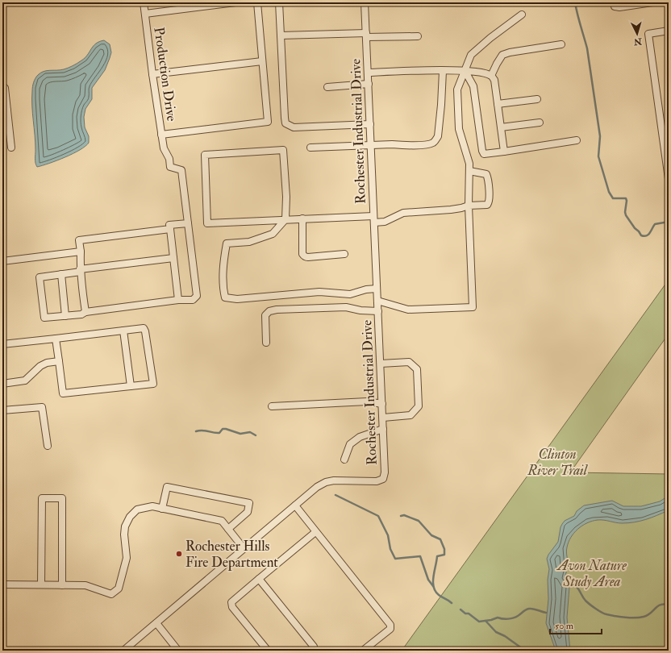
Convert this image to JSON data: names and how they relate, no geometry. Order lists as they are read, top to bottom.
{
  "streets": {
    "street": ["Production Drive", "Rochester Industrial Drive"]
  },
  "parks": ["Clinton River Trail", "Avon Nature Study Area"],
  "places": ["Rochester Hills Fire Department"],
  "scale_bar": "50 m",
  "north": "bottom"
}
